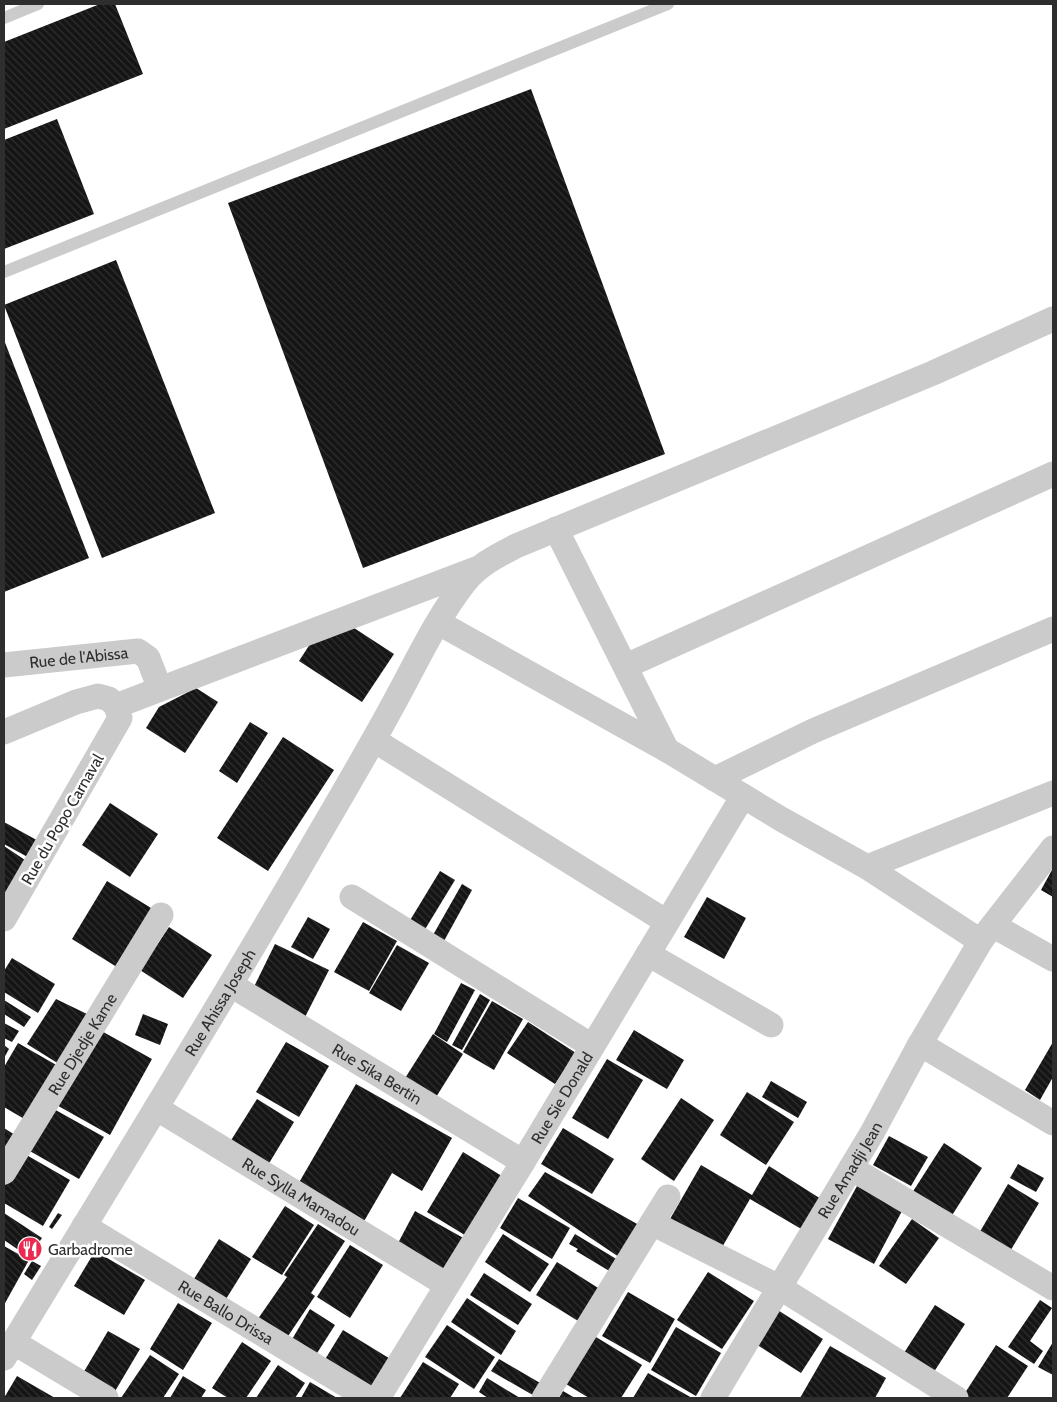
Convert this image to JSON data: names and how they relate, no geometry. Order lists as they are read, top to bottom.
{
  "streets": {
    "street": [
      "Rue de l'Abissa",
      "Rue du Popo Carnaval",
      "Rue Ahissa Joseph",
      "Rue Djedje Kame",
      "Rue Sika Bertin",
      "Rue Sie Donald",
      "Rue Amadji Jean",
      "Rue Sylla Mamadou",
      "Rue Ballo Drissa"
    ]
  },
  "crossings": [
    ["Rue Ahissa Joseph", "Rue Sika Bertin"],
    ["Rue Ahissa Joseph", "Rue Sylla Mamadou"],
    ["Rue Ahissa Joseph", "Rue Ballo Drissa"],
    ["Rue Sika Bertin", "Rue Sie Donald"],
    ["Rue Sie Donald", "Rue Sylla Mamadou"]
  ],
  "places": {
    "restaurant": ["Garbadrome"]
  }
}
